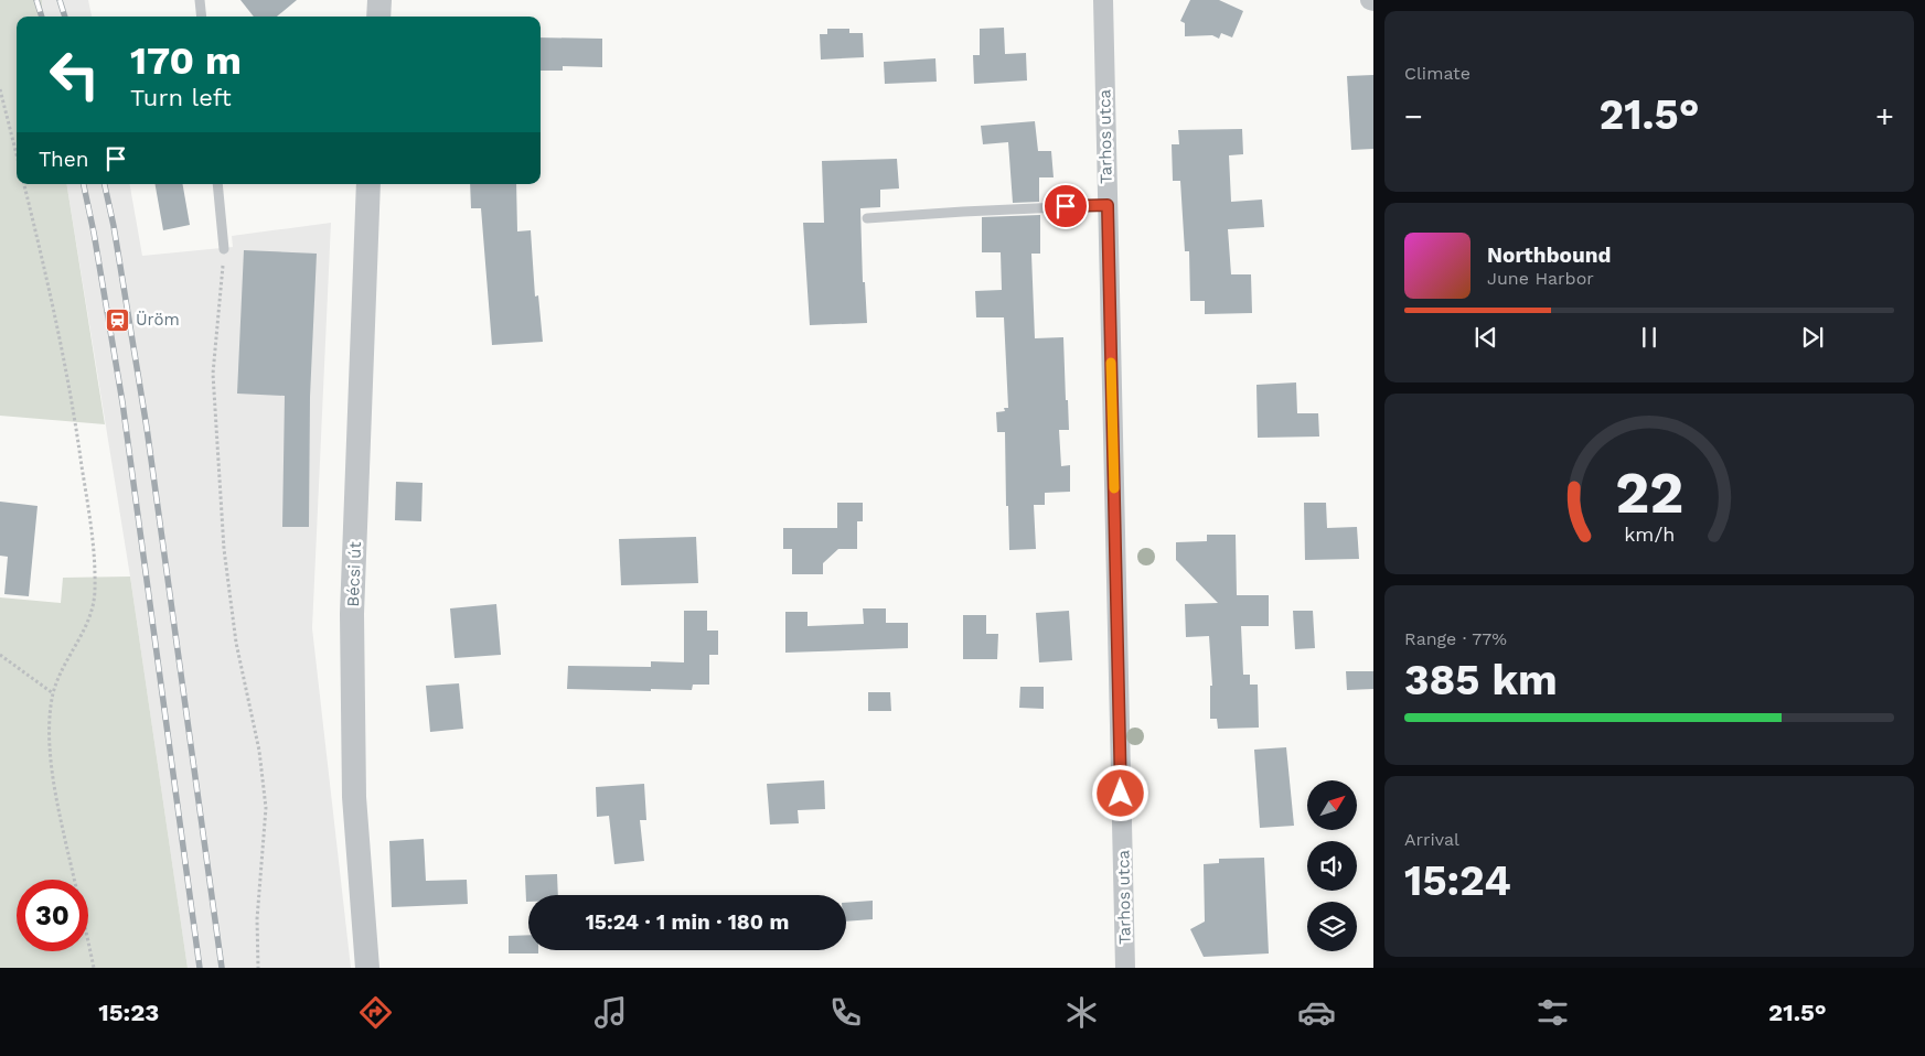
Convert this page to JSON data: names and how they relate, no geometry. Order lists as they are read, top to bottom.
{
  "streets": {
    "street": ["Tarhos utca", "Bécsi út"]
  },
  "places": {
    "station": ["Üröm"]
  },
  "north": "top right",
  "page": {
    "tile": [
      "Climate",
      ["Range · 77%", "385 km"],
      ["Arrival", "15:24"]
    ],
    "turn": ["170 m", "Turn left"],
    "heat": ["−", "21.5°", "+"],
    "then": "Then",
    "song": ["Northbound", "June Harbor"],
    "limit": "30",
    "trip": "15:24 · 1 min · 180 m",
    "tabs": ["15:23", "21.5°"],
    "gauge": ["22", "km/h"]
  }
}
